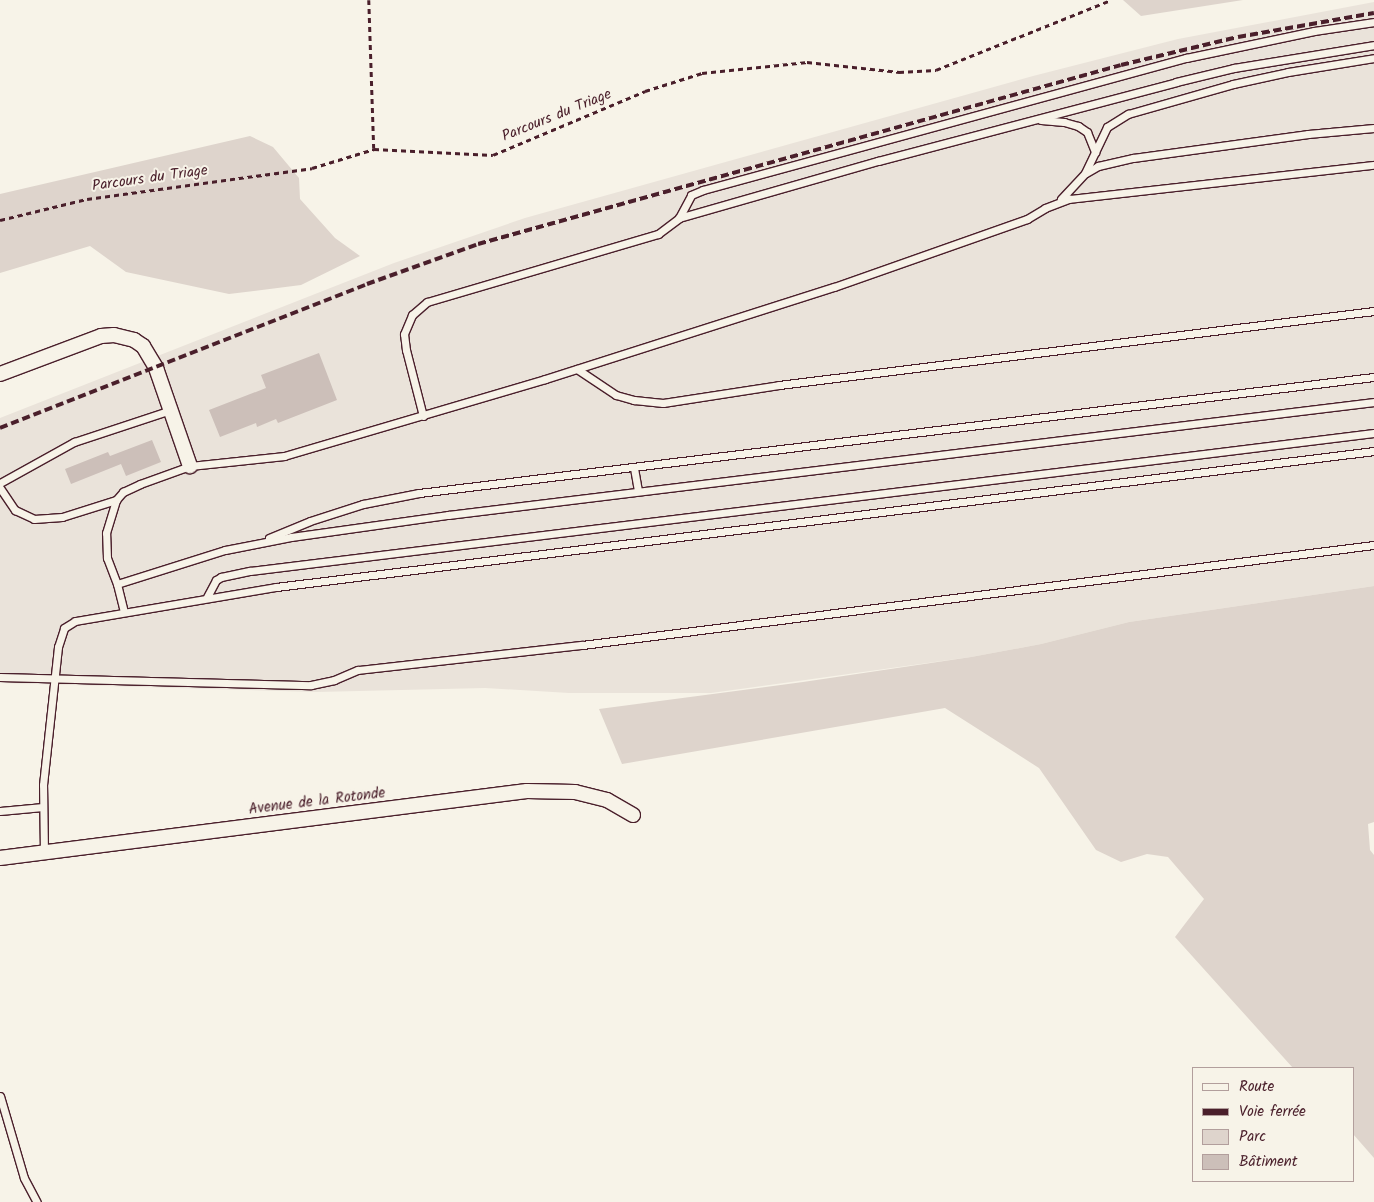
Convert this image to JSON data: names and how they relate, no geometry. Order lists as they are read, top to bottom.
{
  "streets": {
    "street": ["Avenue de la Rotonde"],
    "path": ["Parcours du Triage"]
  },
  "legend": [
    "Route",
    "Voie ferrée",
    "Parc",
    "Bâtiment"
  ]
}
